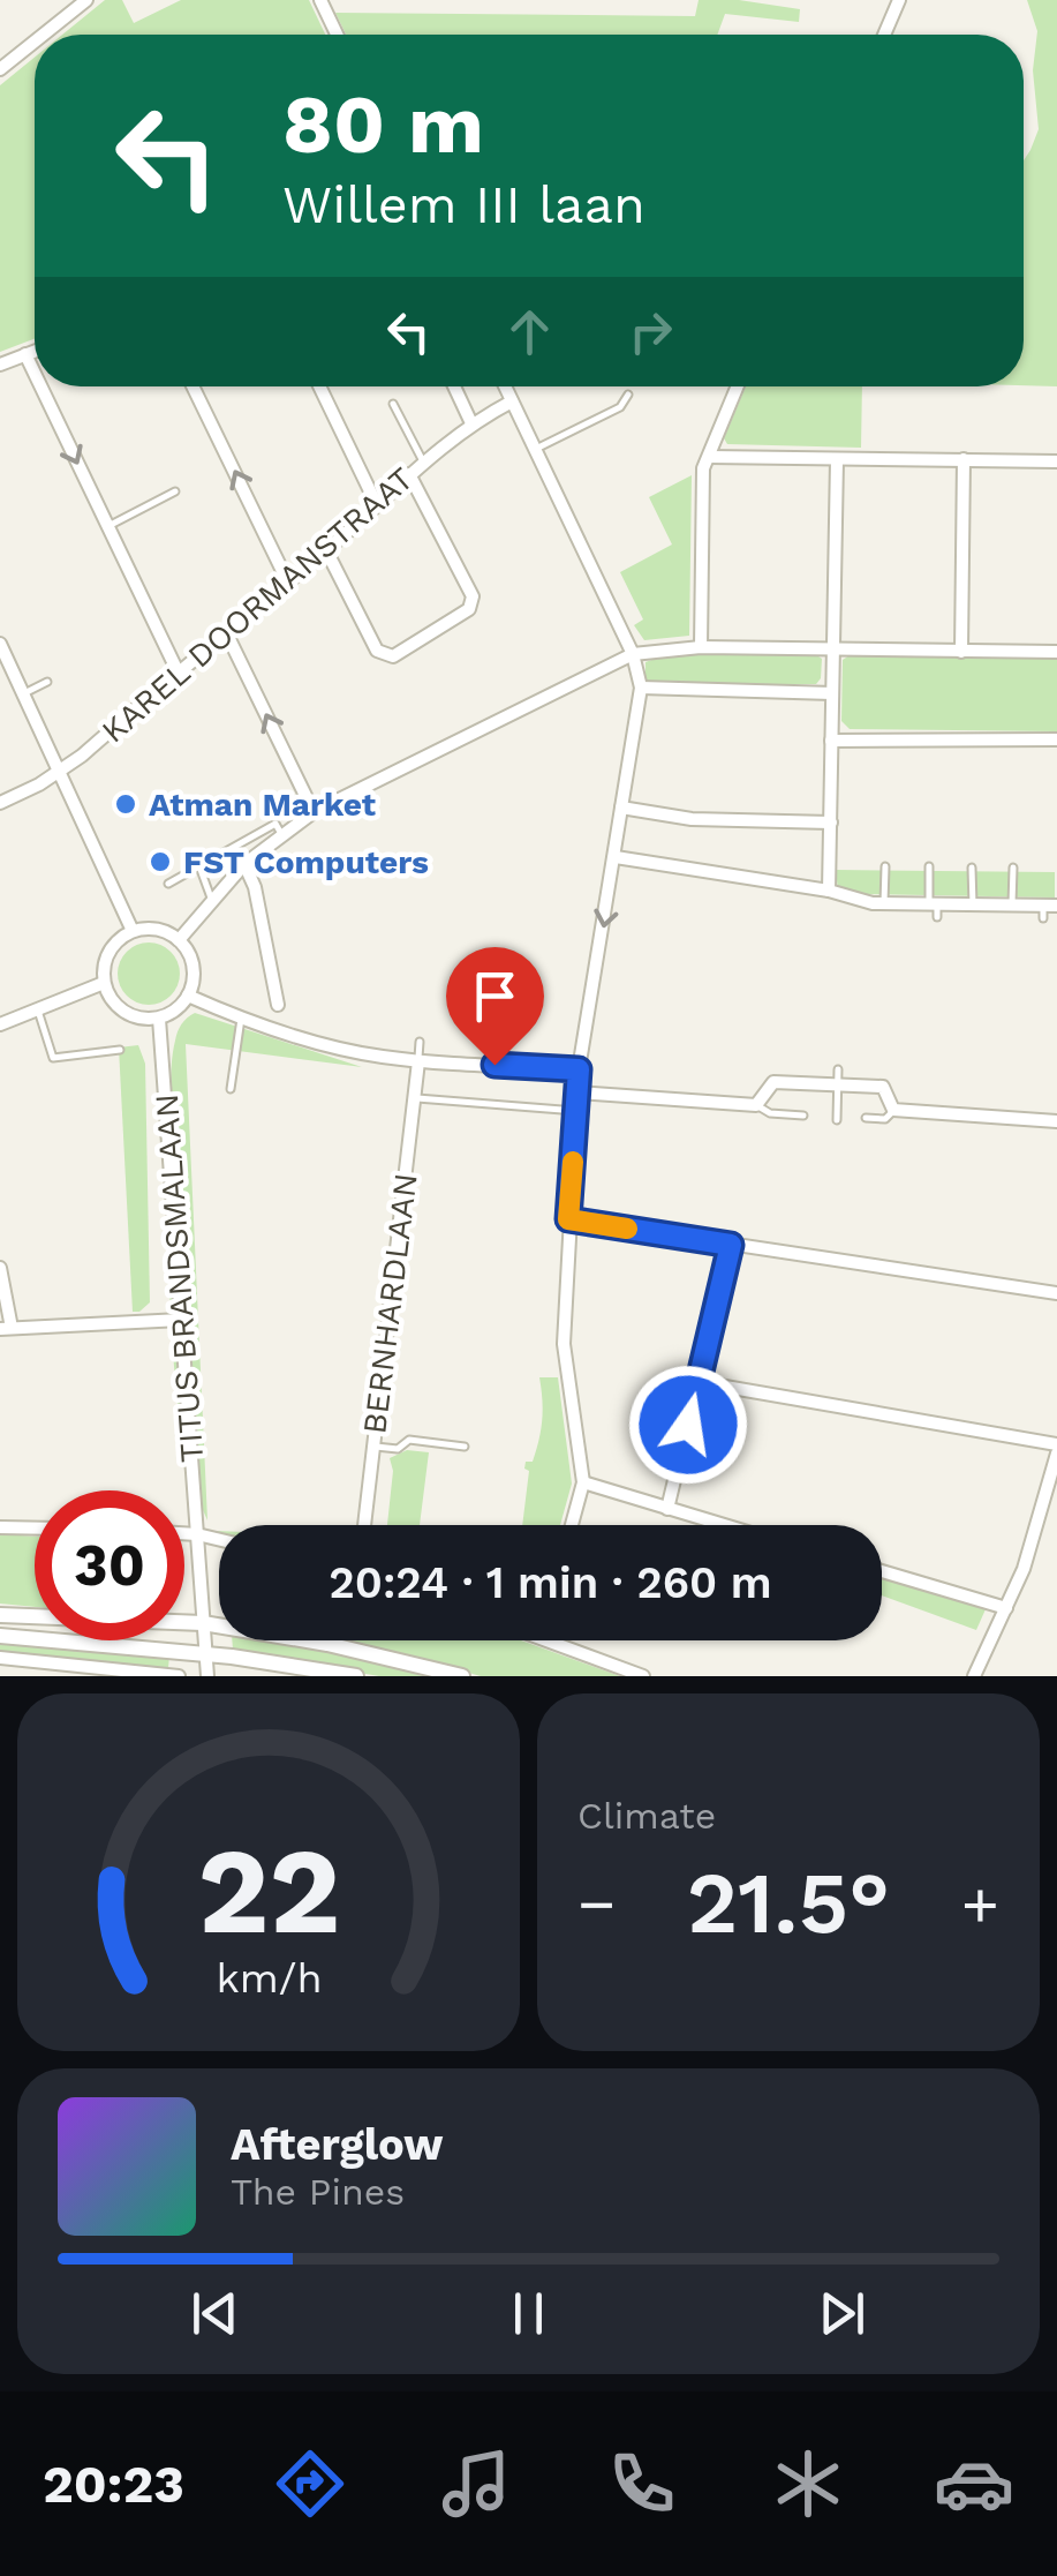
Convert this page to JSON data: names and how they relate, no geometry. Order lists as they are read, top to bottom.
{
  "streets": {
    "street": ["KAREL DOORMANSTRAAT", "TITUS BRANDSMALAAN", "BERNHARDLAAN"]
  },
  "places": ["Atman Market", "FST Computers"],
  "page": {
    "turn": ["80 m", "Willem III laan"],
    "limit": "30",
    "trip": "20:24 · 1 min · 260 m",
    "tile": "Climate",
    "heat": ["−", "21.5°", "+"],
    "song": ["Afterglow", "The Pines"],
    "tabs": "20:23",
    "gauge": ["22", "km/h"]
  }
}
